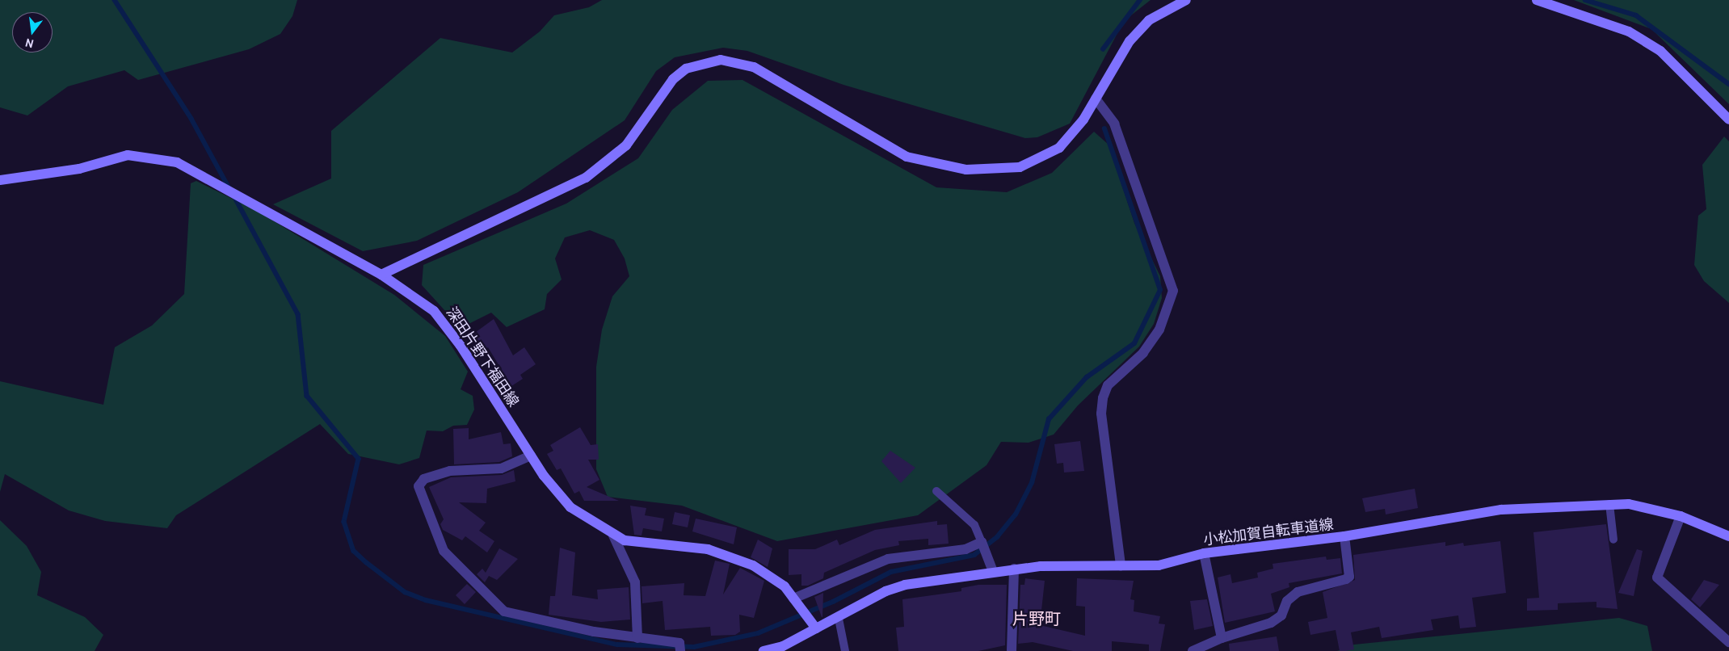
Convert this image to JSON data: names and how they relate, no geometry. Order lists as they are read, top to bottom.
{
  "streets": {
    "main road": ["深田片野下福田線", "小松加賀自転車道線"]
  },
  "crossings": [
    ["深田片野下福田線", "小松加賀自転車道線"]
  ],
  "districts": ["片野町"],
  "north": "bottom"
}
